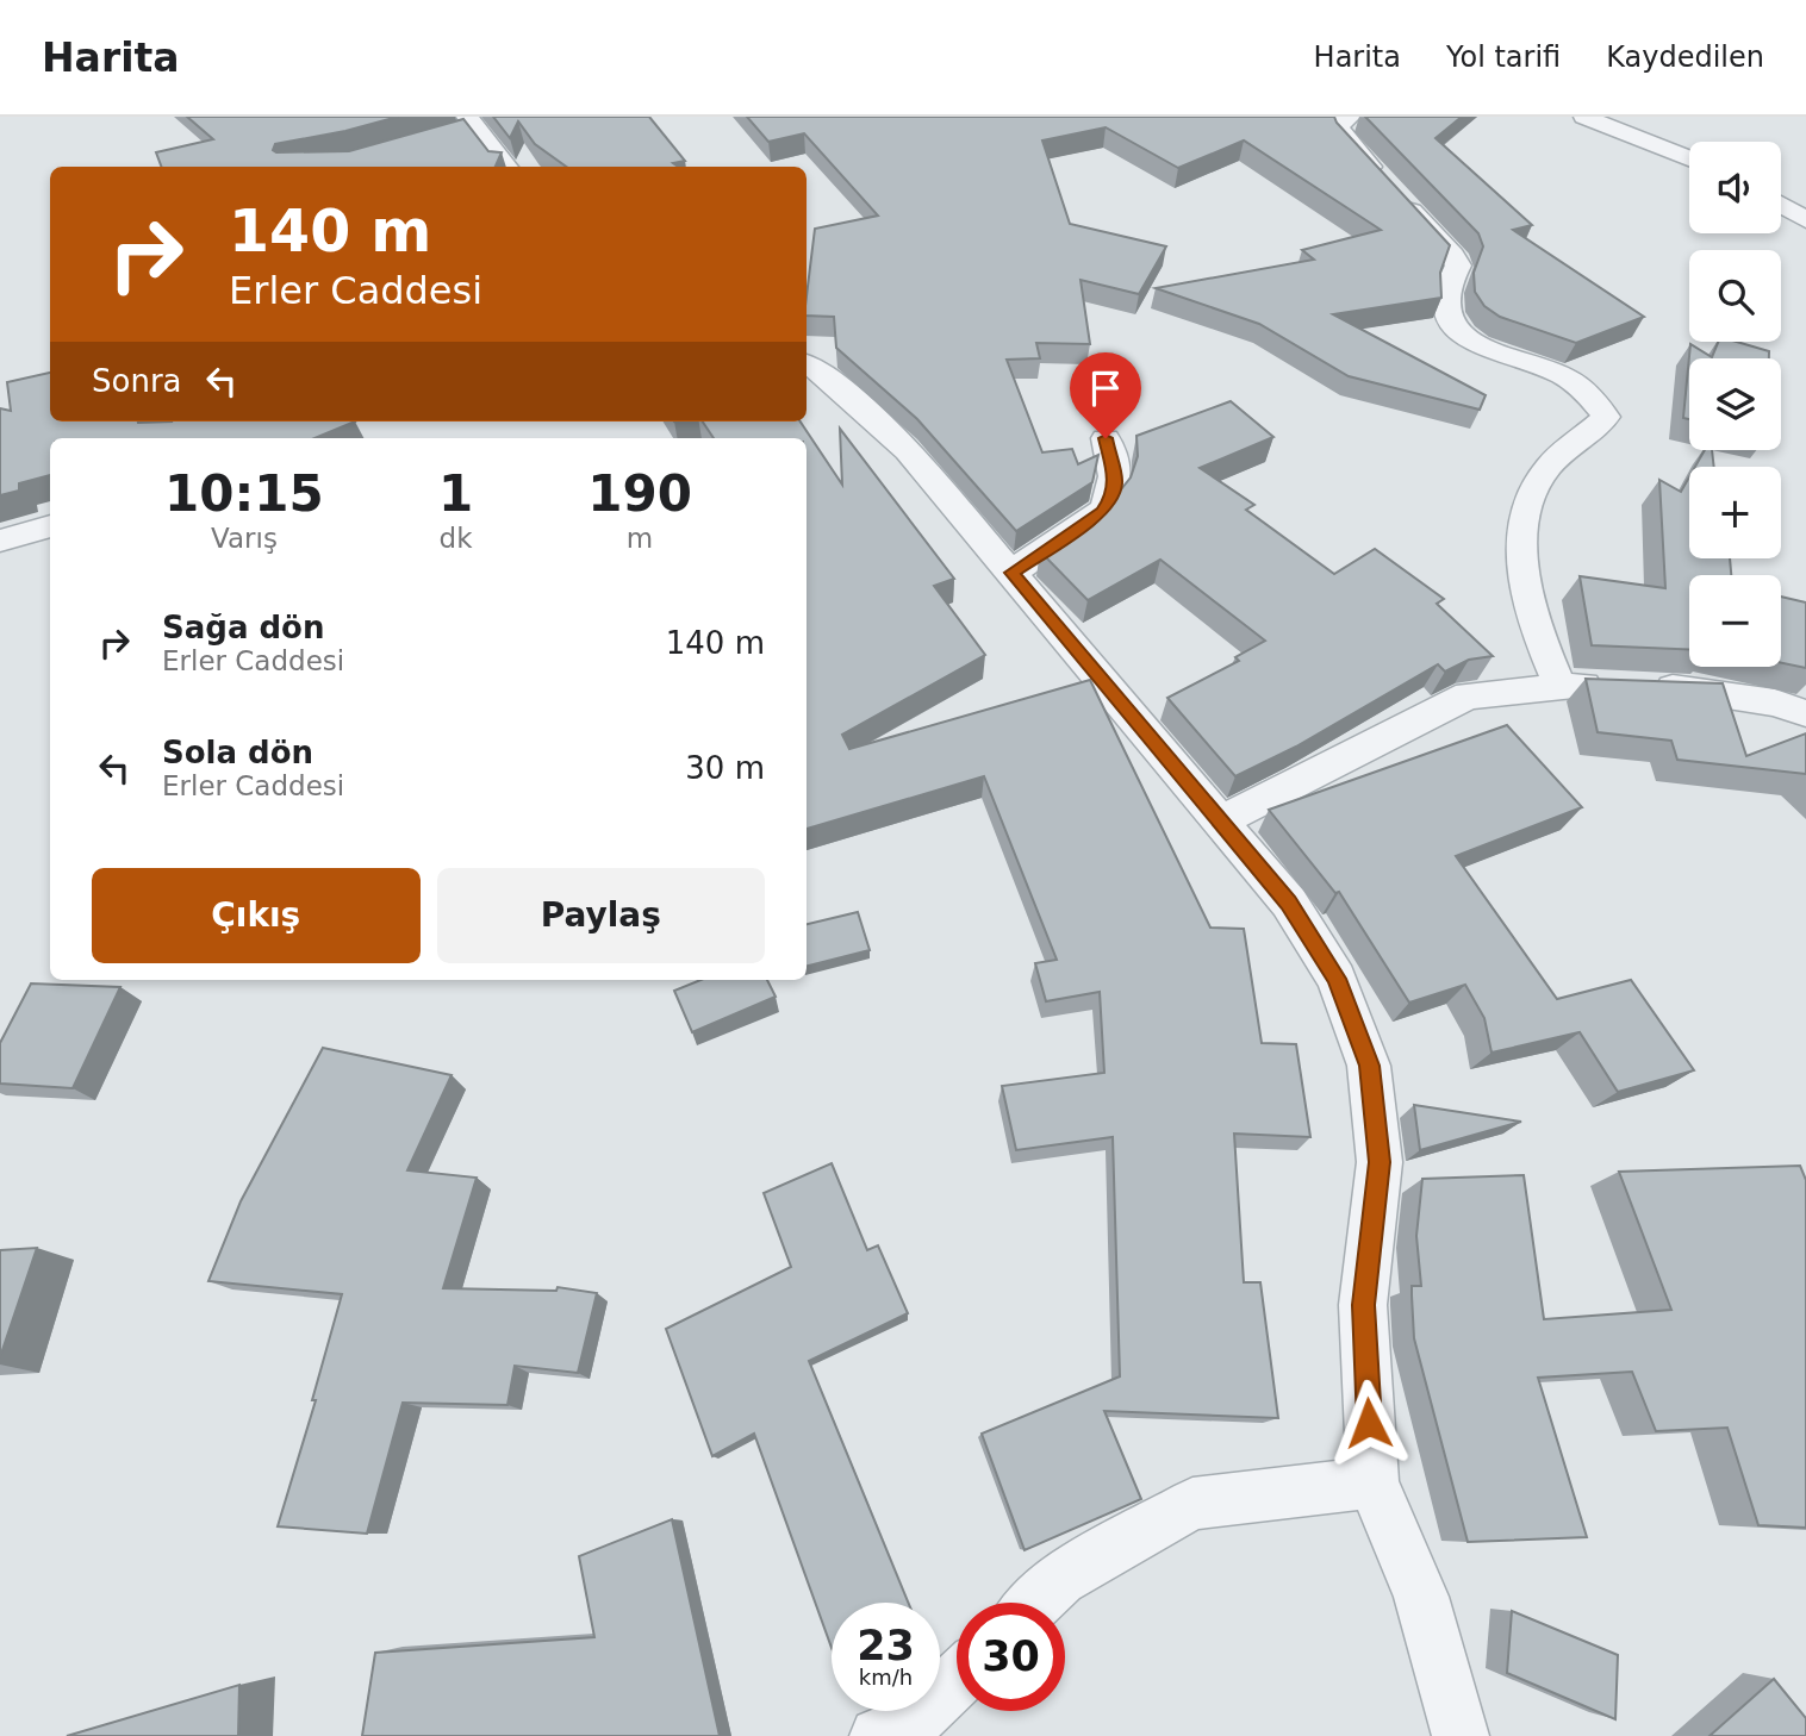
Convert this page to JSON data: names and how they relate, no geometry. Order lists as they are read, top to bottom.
{
  "page": {
    "header": "Harita",
    "nav": ["Harita", "Yol tarifi", "Kaydedilen"],
    "map_buttons": ["+", "−"],
    "turn": ["140 m", "Erler Caddesi"],
    "then": "Sonra",
    "eta": [
      "10:15",
      "Varış",
      "1",
      "dk",
      "190",
      "m"
    ],
    "list": [
      {
        "name": "Sağa dön",
        "note": "Erler Caddesi",
        "value": "140 m"
      },
      {
        "name": "Sola dön",
        "note": "Erler Caddesi",
        "value": "30 m"
      }
    ],
    "buttons": ["Çıkış", "Paylaş"],
    "speed": "23 km/h",
    "limit": "30"
  }
}
